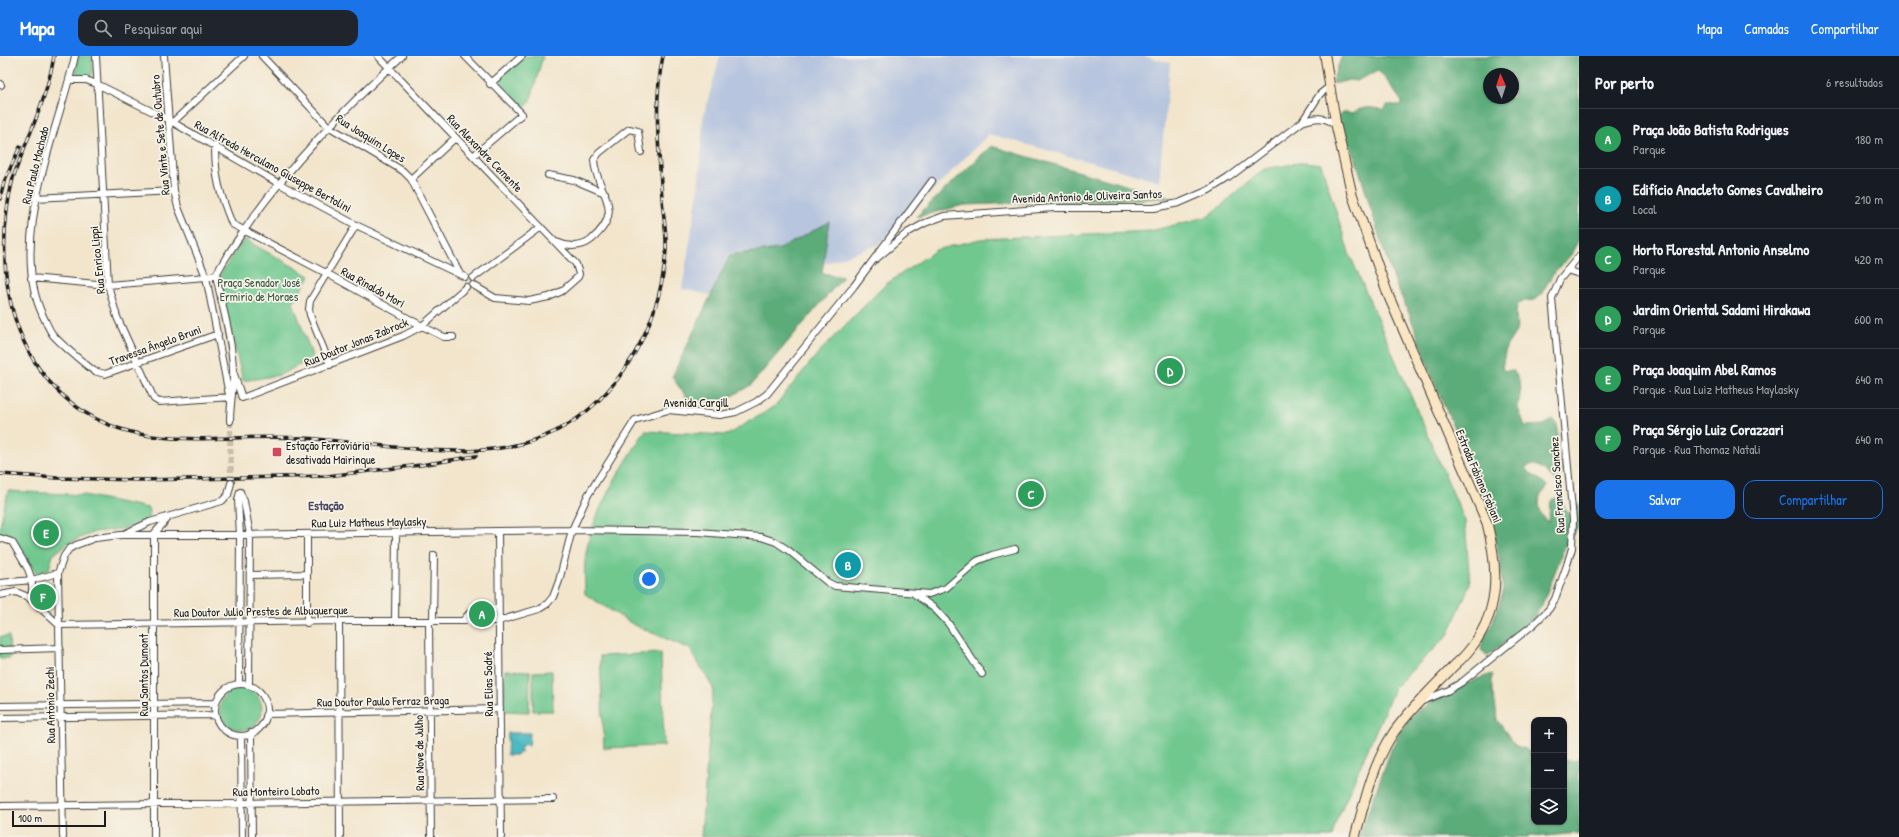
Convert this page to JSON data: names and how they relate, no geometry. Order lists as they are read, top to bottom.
{
  "streets": {
    "street": [
      "Rua Vinte e Sete de Outubro",
      "Rua Joaquim Lopes",
      "Rua Alexandre Cemente",
      "Rua Paulo Machado",
      "Rua Alfredo Herculano Giuseppe Bertolini",
      "Avenida Antonio de Oliveira Santos",
      "Rua Enrico Lippi",
      "Rua Rinaldo Mori",
      "Rua Doutor Jonas Zabrock",
      "Travessa Ângelo Bruni",
      "Avenida Cargill",
      "Estrada Fabiano Fabiani",
      "Rua Francisco Sanchez",
      "Rua Luiz Matheus Maylasky",
      "Rua Doutor Julio Prestes de Albuquerque",
      "Rua Santos Dumont",
      "Rua Elias Sodré",
      "Rua Doutor Paulo Ferraz Braga",
      "Rua Antonio Zechi",
      "Rua Nove de Julho",
      "Rua Monteiro Lobato"
    ]
  },
  "crossings": [
    ["Rua Vinte e Sete de Outubro", "Rua Alfredo Herculano Giuseppe Bertolini"],
    ["Rua Vinte e Sete de Outubro", "Rua Enrico Lippi"],
    ["Rua Vinte e Sete de Outubro", "Rua Doutor Jonas Zabrock"],
    ["Rua Vinte e Sete de Outubro", "Travessa Ângelo Bruni"],
    ["Rua Joaquim Lopes", "Rua Alfredo Herculano Giuseppe Bertolini"],
    ["Rua Paulo Machado", "Rua Alfredo Herculano Giuseppe Bertolini"],
    ["Rua Paulo Machado", "Travessa Ângelo Bruni"],
    ["Rua Alfredo Herculano Giuseppe Bertolini", "Rua Enrico Lippi"],
    ["Rua Alfredo Herculano Giuseppe Bertolini", "Rua Rinaldo Mori"],
    ["Avenida Antonio de Oliveira Santos", "Avenida Cargill"],
    ["Rua Enrico Lippi", "Travessa Ângelo Bruni"],
    ["Rua Rinaldo Mori", "Rua Doutor Jonas Zabrock"],
    ["Avenida Cargill", "Rua Luiz Matheus Maylasky"],
    ["Avenida Cargill", "Rua Doutor Julio Prestes de Albuquerque"],
    ["Avenida Cargill", "Rua Elias Sodré"],
    ["Estrada Fabiano Fabiani", "Rua Francisco Sanchez"],
    ["Rua Luiz Matheus Maylasky", "Rua Santos Dumont"],
    ["Rua Luiz Matheus Maylasky", "Rua Elias Sodré"],
    ["Rua Luiz Matheus Maylasky", "Rua Antonio Zechi"],
    ["Rua Doutor Julio Prestes de Albuquerque", "Rua Santos Dumont"],
    ["Rua Doutor Julio Prestes de Albuquerque", "Rua Elias Sodré"],
    ["Rua Doutor Julio Prestes de Albuquerque", "Rua Antonio Zechi"],
    ["Rua Doutor Julio Prestes de Albuquerque", "Rua Nove de Julho"],
    ["Rua Santos Dumont", "Rua Monteiro Lobato"],
    ["Rua Elias Sodré", "Rua Doutor Paulo Ferraz Braga"],
    ["Rua Elias Sodré", "Rua Monteiro Lobato"],
    ["Rua Doutor Paulo Ferraz Braga", "Rua Nove de Julho"],
    ["Rua Antonio Zechi", "Rua Monteiro Lobato"],
    ["Rua Nove de Julho", "Rua Monteiro Lobato"]
  ],
  "districts": ["Estação"],
  "parks": ["Praça Senador José Ermirio de Moraes"],
  "places": {
    "transit": ["Estação Ferroviária desativada Mairinque"]
  },
  "scale_bar": "100 m",
  "north": "top",
  "page": {
    "header": "Mapa",
    "search": "Pesquisar aqui",
    "nav": ["Mapa", "Camadas", "Compartilhar"],
    "heading": ["Por perto", "6 resultados"],
    "list": [
      {
        "mark": "A",
        "name": "Praça João Batista Rodrigues",
        "note": "Parque",
        "value": "180 m"
      },
      {
        "mark": "B",
        "name": "Edifício Anacleto Gomes Cavalheiro",
        "note": "Local",
        "value": "210 m"
      },
      {
        "mark": "C",
        "name": "Horto Florestal Antonio Anselmo",
        "note": "Parque",
        "value": "420 m"
      },
      {
        "mark": "D",
        "name": "Jardim Oriental Sadami Hirakawa",
        "note": "Parque",
        "value": "600 m"
      },
      {
        "mark": "E",
        "name": "Praça Joaquim Abel Ramos",
        "note": "Parque · Rua Luiz Matheus Maylasky",
        "value": "640 m"
      },
      {
        "mark": "F",
        "name": "Praça Sérgio Luiz Corazzari",
        "note": "Parque · Rua Thomaz Natali",
        "value": "640 m"
      }
    ],
    "pins": [
      "D",
      "C",
      "E",
      "B",
      "F",
      "A"
    ],
    "buttons": ["Salvar", "Compartilhar"],
    "map_buttons": ["+", "−"],
    "scale": "100 m"
  }
}
